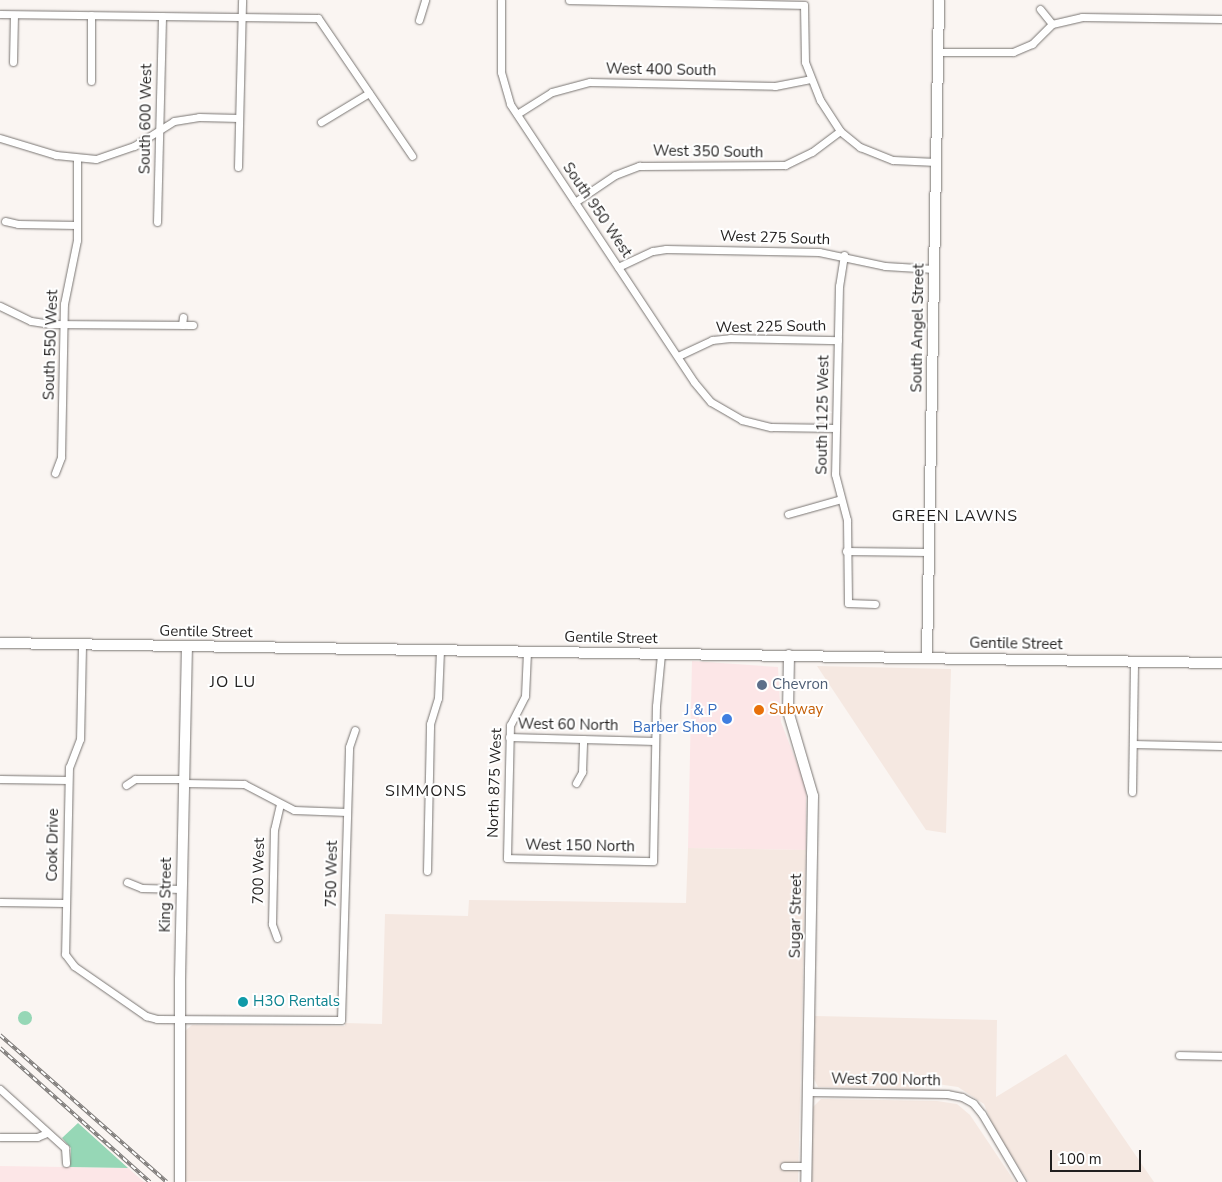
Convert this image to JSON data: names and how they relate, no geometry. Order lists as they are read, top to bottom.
{
  "streets": {
    "main road": [
      "South Angel Street",
      "Gentile Street",
      "King Street",
      "Sugar Street"
    ],
    "street": [
      "West 400 South",
      "South 600 West",
      "West 350 South",
      "South 950 West",
      "West 275 South",
      "West 225 South",
      "South 550 West",
      "South 1125 West",
      "West 60 North",
      "North 875 West",
      "Cook Drive",
      "West 150 North",
      "700 West",
      "750 West",
      "West 700 North"
    ]
  },
  "crossings": [
    ["West 400 South", "South 950 West"],
    ["West 350 South", "South 950 West"],
    ["South 950 West", "West 275 South"],
    ["South 950 West", "West 225 South"],
    ["South 950 West", "South 1125 West"],
    ["West 275 South", "South Angel Street"],
    ["West 275 South", "South 1125 West"],
    ["West 225 South", "South 1125 West"],
    ["South Angel Street", "Gentile Street"],
    ["Gentile Street", "North 875 West"],
    ["Gentile Street", "Cook Drive"],
    ["Gentile Street", "King Street"],
    ["Gentile Street", "Sugar Street"],
    ["West 60 North", "North 875 West"],
    ["West 60 North", "West 150 North"],
    ["North 875 West", "West 150 North"],
    ["Cook Drive", "750 West"],
    ["Cook Drive", "King Street"],
    ["750 West", "King Street"],
    ["Sugar Street", "West 700 North"]
  ],
  "districts": ["GREEN LAWNS", "JO LU", "SIMMONS"],
  "places": [
    "Chevron",
    "Subway",
    "J & P Barber Shop",
    "H3O Rentals"
  ],
  "scale_bar": "100 m"
}
